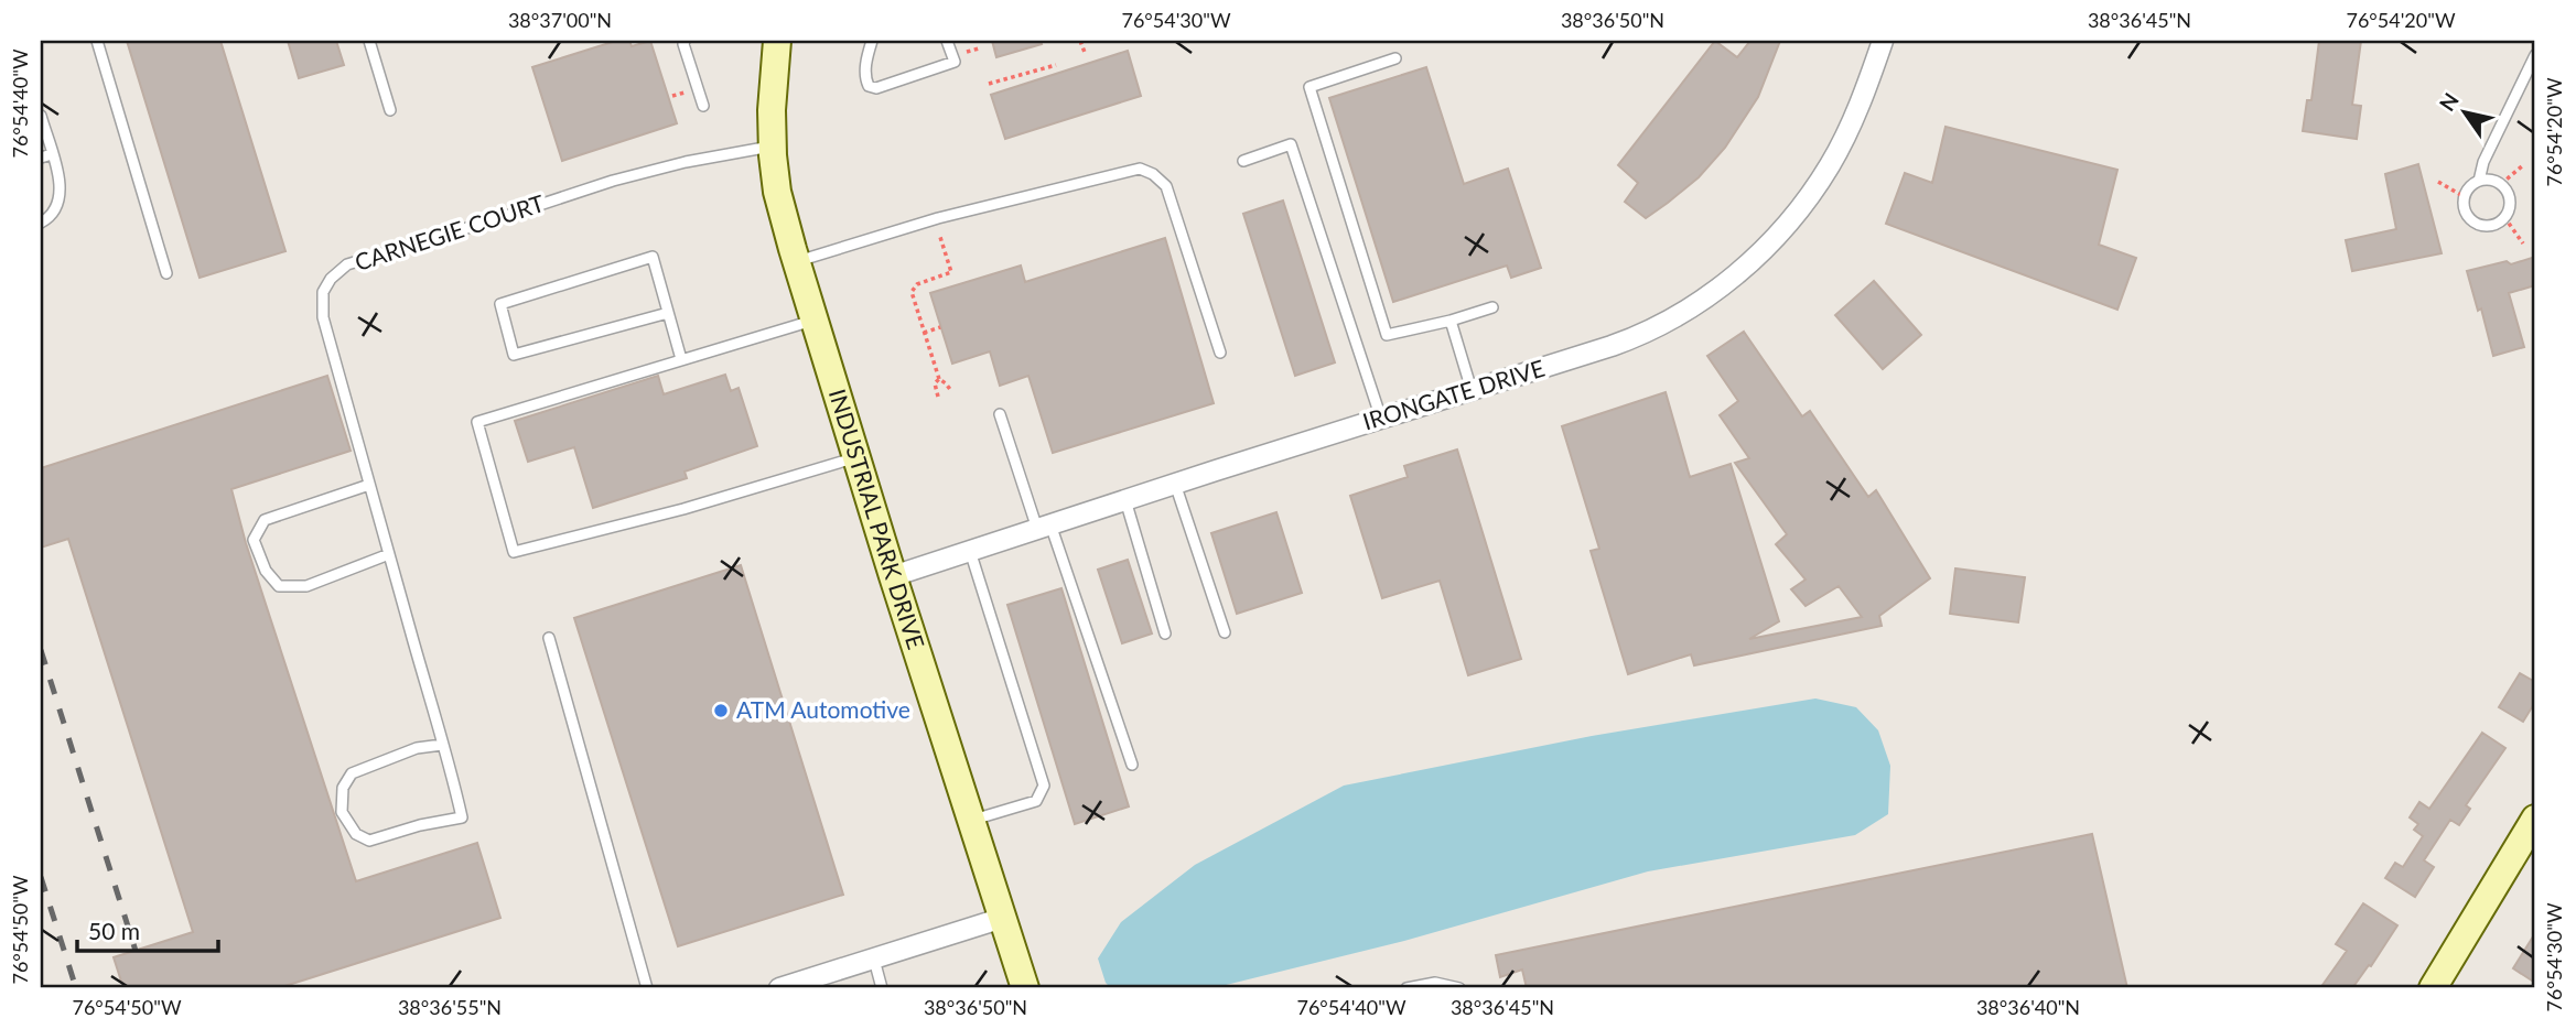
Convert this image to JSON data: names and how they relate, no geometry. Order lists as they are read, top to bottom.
{
  "streets": {
    "street": ["IRONGATE DRIVE", "INDUSTRIAL PARK DRIVE"],
    "lane": ["CARNEGIE COURT"]
  },
  "crossings": [
    ["CARNEGIE COURT", "INDUSTRIAL PARK DRIVE"],
    ["IRONGATE DRIVE", "INDUSTRIAL PARK DRIVE"]
  ],
  "places": ["ATM Automotive"],
  "scale_bar": "50 m",
  "north": "top left",
  "coordinates": [
    "38°37'00\"N",
    "76°54'30\"W",
    "38°36'50\"N",
    "38°36'45\"N",
    "76°54'20\"W",
    "76°54'40\"W",
    "76°54'50\"W",
    "38°36'55\"N",
    "38°36'40\"N"
  ]
}
